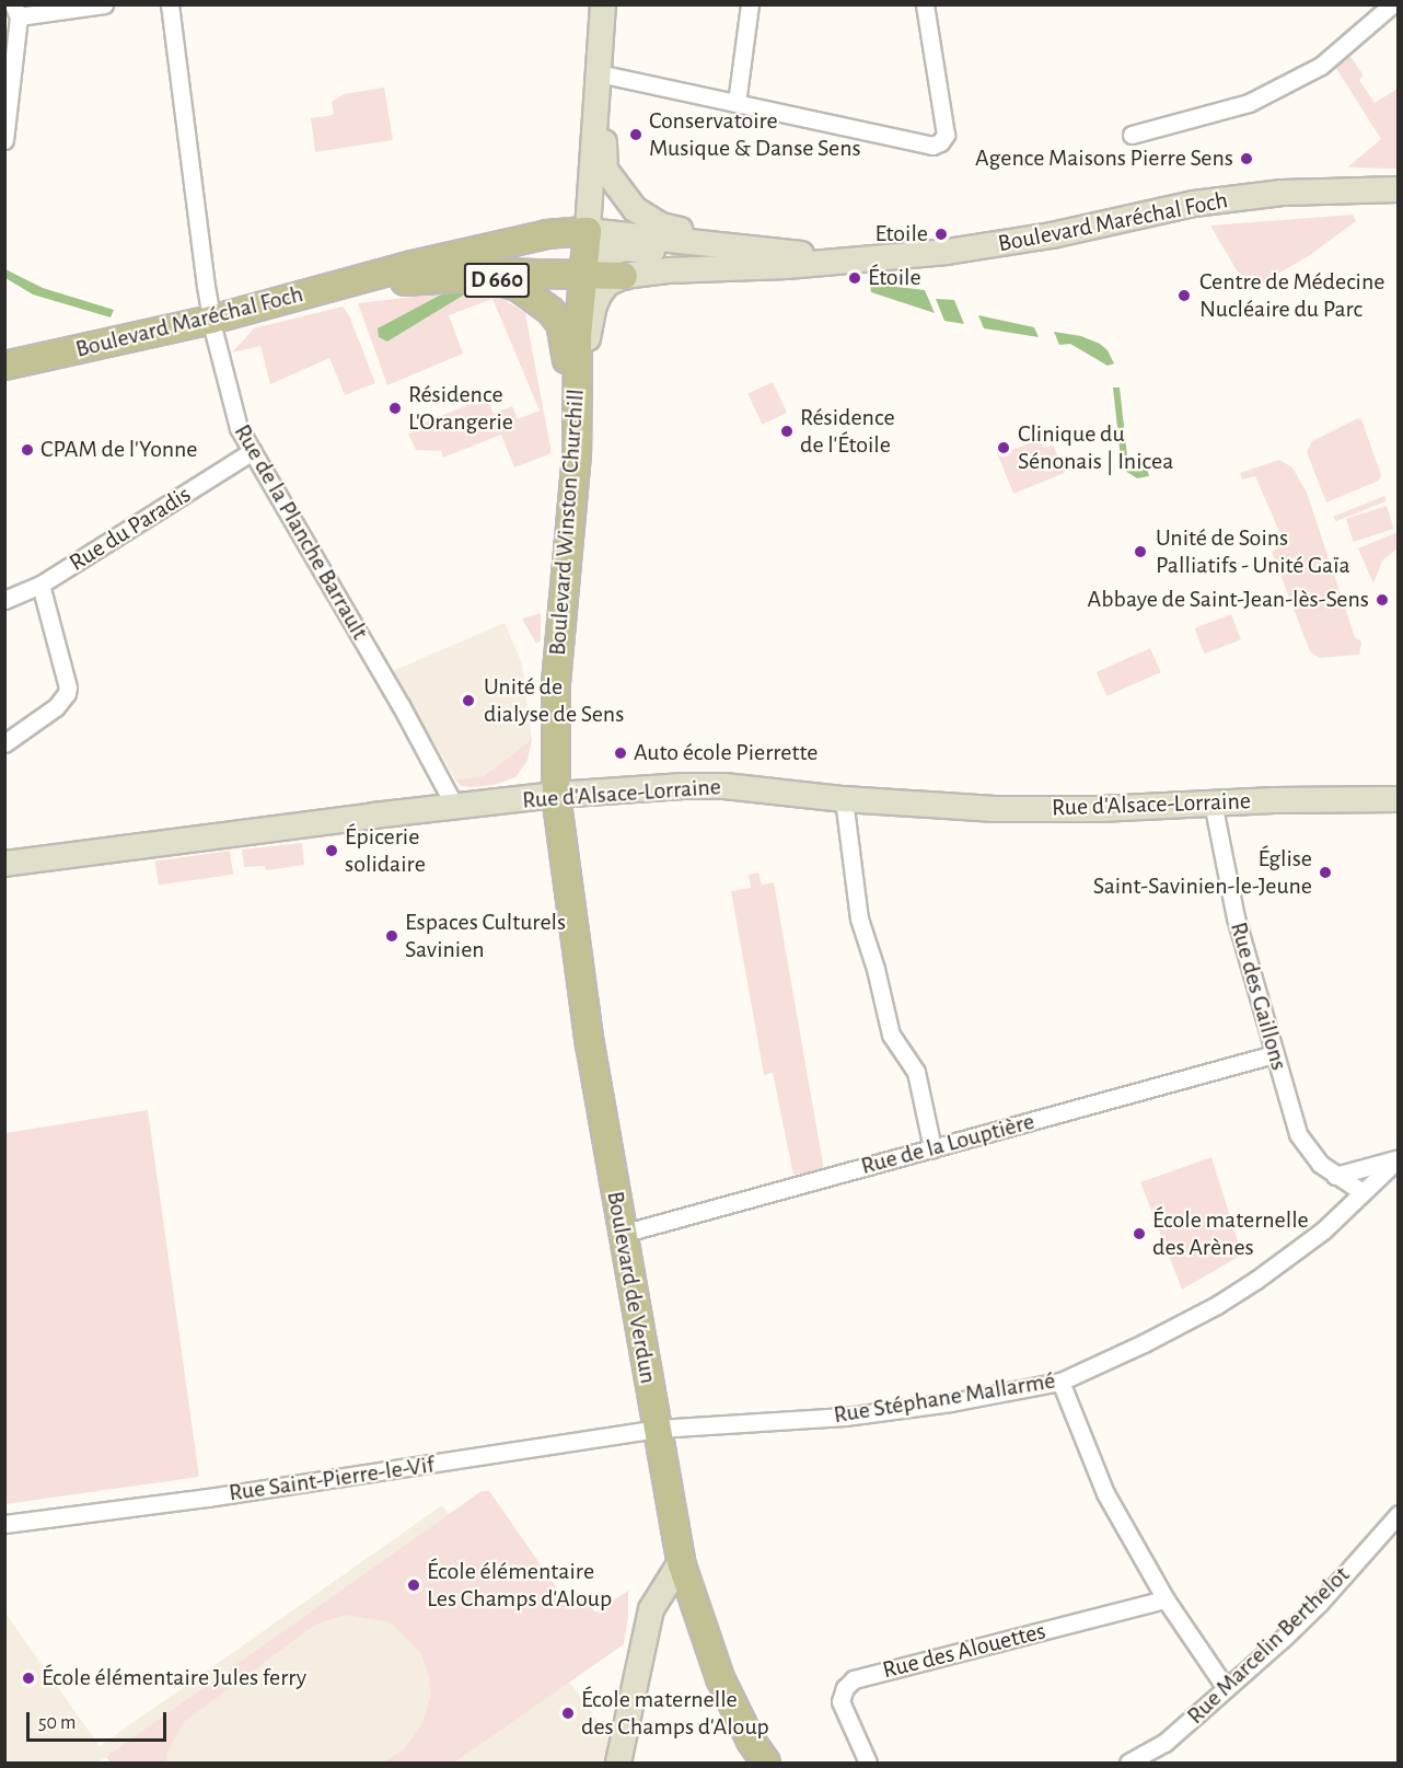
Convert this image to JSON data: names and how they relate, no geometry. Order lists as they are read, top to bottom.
{
  "streets": {
    "main road": [
      "Boulevard Maréchal Foch",
      "D 660",
      "Boulevard Winston Churchill",
      "Rue d'Alsace-Lorraine",
      "Boulevard de Verdun"
    ],
    "street": [
      "Rue du Paradis",
      "Rue de la Planche Barrault",
      "Rue des Gaillons",
      "Rue de la Louptière",
      "Rue Stéphane Mallarmé",
      "Rue Saint-Pierre-le-Vif",
      "Rue Marcelin Berthelot",
      "Rue des Alouettes"
    ]
  },
  "crossings": [
    ["Boulevard Maréchal Foch", "D 660"],
    ["Boulevard Maréchal Foch", "Boulevard Winston Churchill"],
    ["Boulevard Maréchal Foch", "Rue de la Planche Barrault"],
    ["D 660", "Boulevard Winston Churchill"],
    ["Boulevard Winston Churchill", "Rue d'Alsace-Lorraine"],
    ["Boulevard Winston Churchill", "Boulevard de Verdun"],
    ["Rue du Paradis", "Rue de la Planche Barrault"],
    ["Rue de la Planche Barrault", "Rue d'Alsace-Lorraine"],
    ["Rue d'Alsace-Lorraine", "Rue des Gaillons"],
    ["Rue d'Alsace-Lorraine", "Boulevard de Verdun"],
    ["Rue des Gaillons", "Rue de la Louptière"],
    ["Rue des Gaillons", "Rue Stéphane Mallarmé"],
    ["Rue de la Louptière", "Boulevard de Verdun"],
    ["Boulevard de Verdun", "Rue Stéphane Mallarmé"],
    ["Boulevard de Verdun", "Rue Saint-Pierre-le-Vif"],
    ["Rue Stéphane Mallarmé", "Rue Saint-Pierre-le-Vif"]
  ],
  "places": [
    "Conservatoire Musique & Danse Sens",
    "Agence Maisons Pierre Sens",
    "Etoile",
    "Étoile",
    "Centre de Médecine Nucléaire du Parc",
    "Résidence L'Orangerie",
    "Résidence de l'Étoile",
    "Clinique du Sénonais | Inicea",
    "CPAM de l'Yonne",
    "Unité de Soins Palliatifs - Unité Gaïa",
    "Abbaye de Saint-Jean-lès-Sens",
    "Unité de dialyse de Sens",
    "Auto école Pierrette",
    "Épicerie solidaire",
    "Église Saint-Savinien-le-Jeune",
    "Espaces Culturels Savinien",
    "École maternelle des Arènes",
    "École élémentaire Les Champs d'Aloup",
    "École élémentaire Jules ferry",
    "École maternelle des Champs d'Aloup"
  ],
  "scale_bar": "50 m"
}
